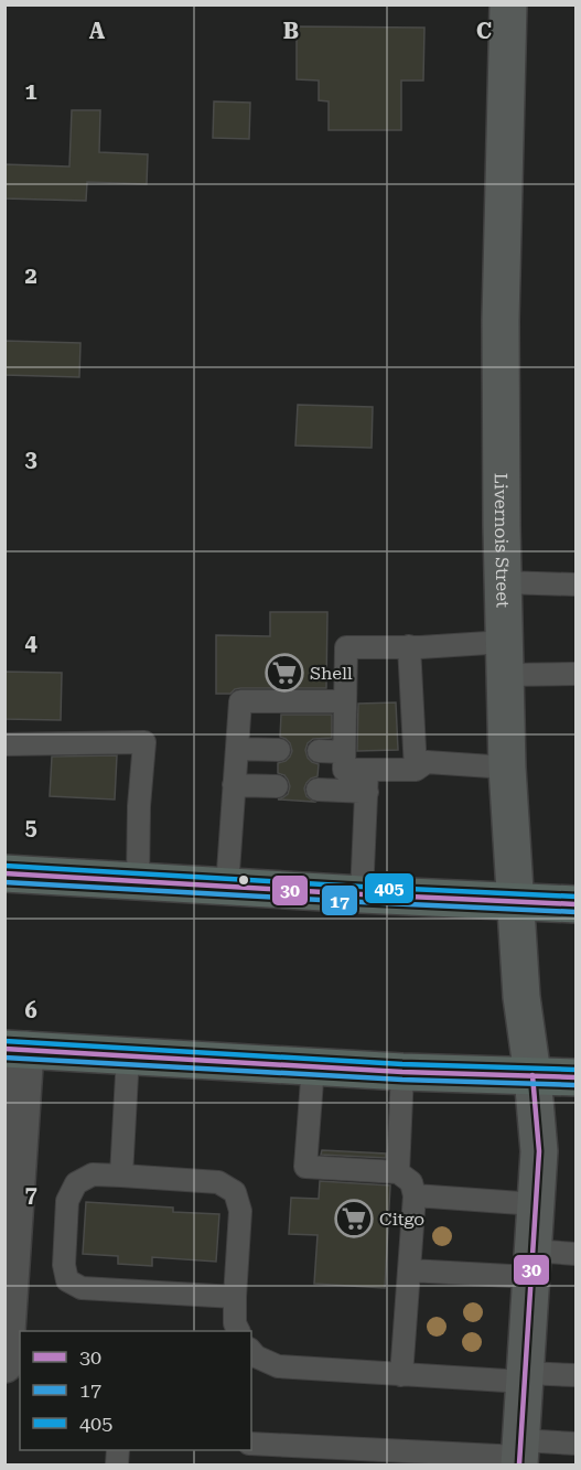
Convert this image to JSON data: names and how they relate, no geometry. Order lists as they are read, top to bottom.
{
  "streets": {
    "street": ["Livernois Street"]
  },
  "places": {
    "supermarket": ["Shell", "Citgo"]
  },
  "lines": ["transit line 405", "transit line 30", "transit line 17"],
  "legend": ["30", "17", "405"],
  "grid": {
    "columns": ["A", "B", "C"],
    "rows": [
      "1",
      "2",
      "3",
      "4",
      "5",
      "6",
      "7"
    ]
  }
}
